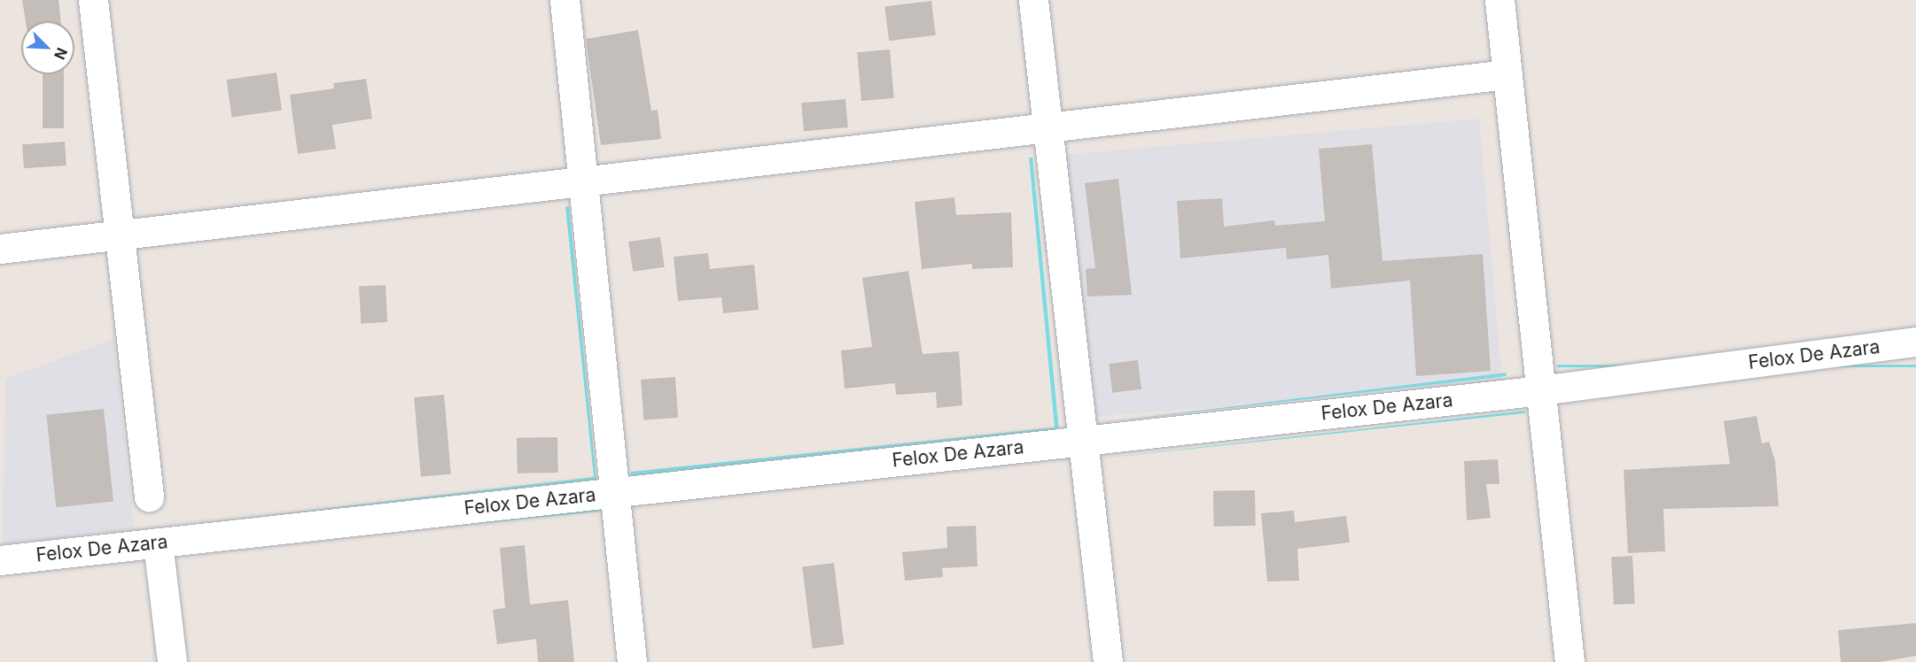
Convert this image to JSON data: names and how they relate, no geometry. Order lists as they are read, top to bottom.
{
  "streets": {
    "street": ["Felox De Azara"]
  },
  "north": "bottom right"
}
